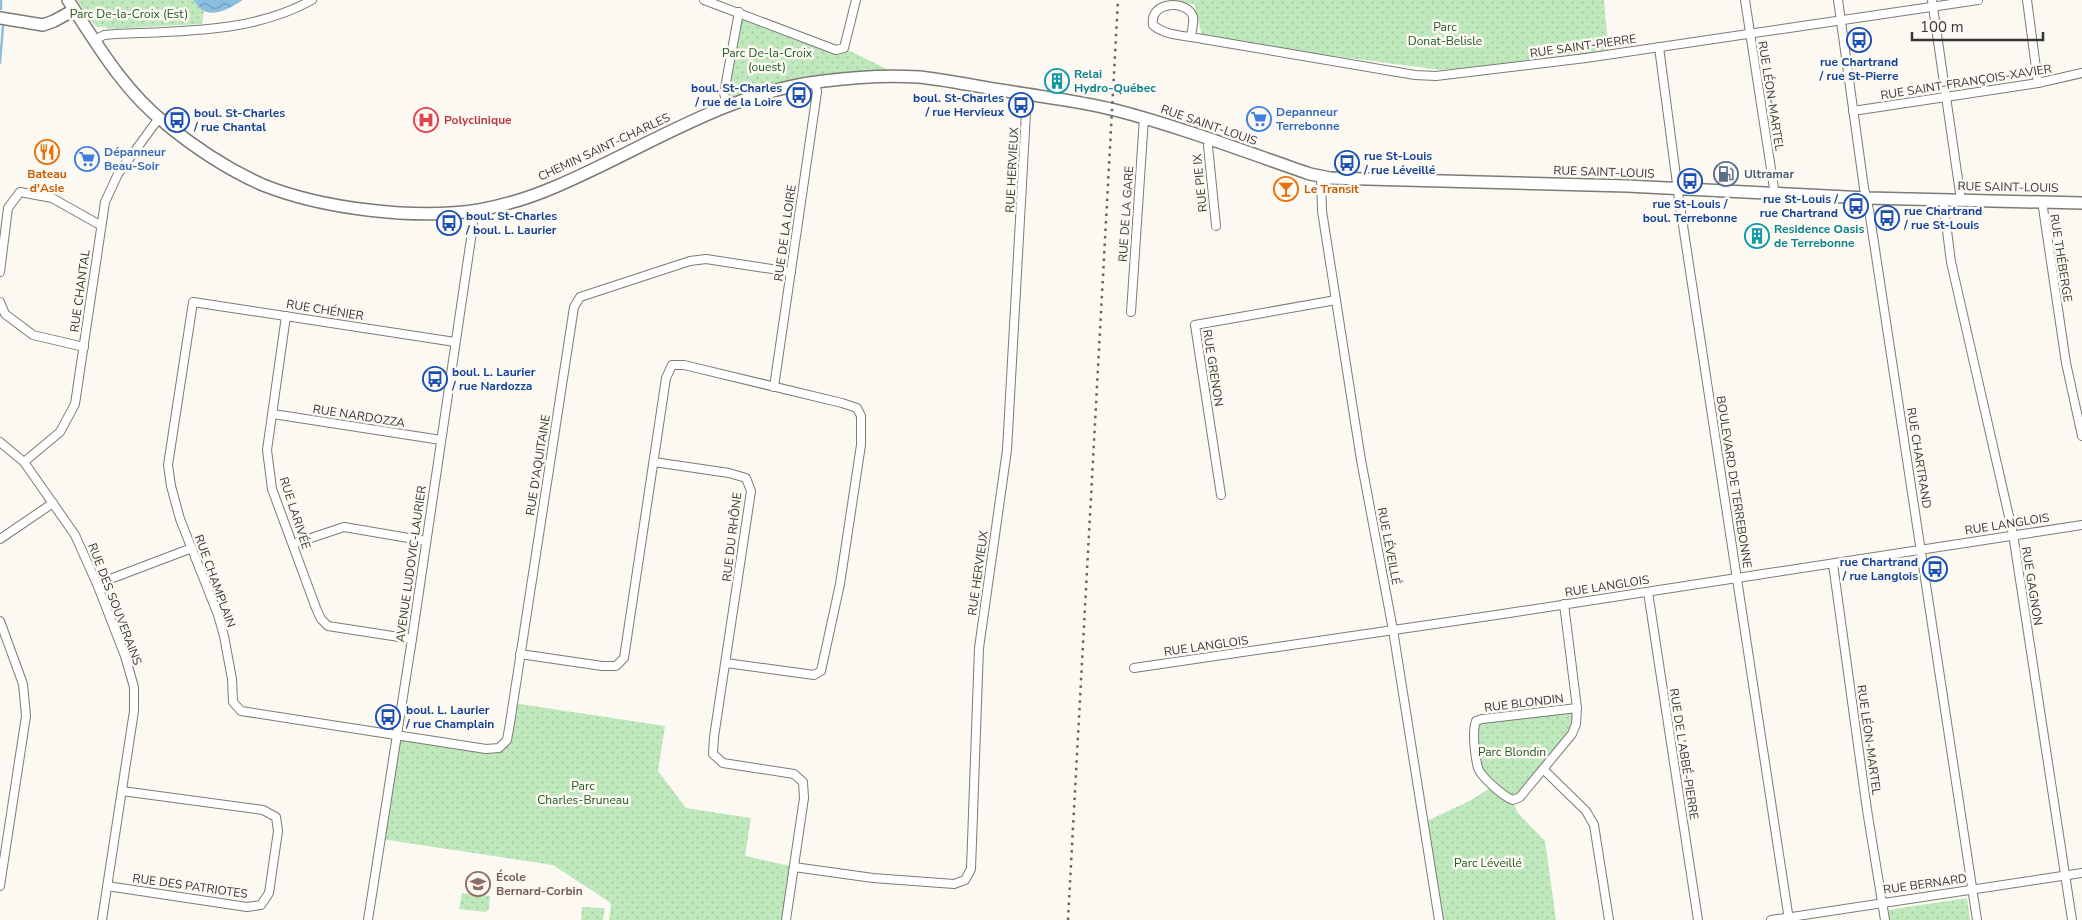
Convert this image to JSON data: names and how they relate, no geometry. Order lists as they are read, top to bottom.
{
  "streets": {
    "main road": ["RUE SAINT-LOUIS", "CHEMIN SAINT-CHARLES"],
    "street": [
      "RUE SAINT-PIERRE",
      "RUE SAINT-FRANÇOIS-XAVIER",
      "RUE LÉON-MARTEL",
      "RUE HERVIEUX",
      "RUE PIE IX",
      "RUE DE LA GARE",
      "RUE DE LA LOIRE",
      "RUE THÉBERGE",
      "RUE CHANTAL",
      "RUE CHÉNIER",
      "RUE GRENON",
      "RUE NARDOZZA",
      "RUE CHARTRAND",
      "RUE D'AQUITAINE",
      "BOULEVARD DE TERREBONNE",
      "RUE LARIVÉE",
      "RUE LANGLOIS",
      "RUE DU RHÔNE",
      "RUE LÉVEILLÉ",
      "AVENUE LUDOVIC-LAURIER",
      "RUE CHAMPLAIN",
      "RUE GAGNON",
      "RUE DES SOUVERAINS",
      "RUE BLONDIN",
      "RUE DE L'ABBÉ-PIERRE",
      "RUE BERNARD",
      "RUE DES PATRIOTES"
    ]
  },
  "crossings": [
    ["RUE SAINT-PIERRE", "RUE LÉON-MARTEL"],
    ["RUE SAINT-PIERRE", "RUE CHARTRAND"],
    ["RUE SAINT-PIERRE", "BOULEVARD DE TERREBONNE"],
    ["RUE SAINT-FRANÇOIS-XAVIER", "RUE CHARTRAND"],
    ["RUE LÉON-MARTEL", "RUE SAINT-LOUIS"],
    ["RUE LÉON-MARTEL", "RUE LANGLOIS"],
    ["RUE LÉON-MARTEL", "RUE BERNARD"],
    ["RUE SAINT-LOUIS", "CHEMIN SAINT-CHARLES"],
    ["RUE SAINT-LOUIS", "RUE PIE IX"],
    ["RUE SAINT-LOUIS", "RUE DE LA GARE"],
    ["RUE SAINT-LOUIS", "RUE THÉBERGE"],
    ["RUE SAINT-LOUIS", "RUE CHARTRAND"],
    ["RUE SAINT-LOUIS", "BOULEVARD DE TERREBONNE"],
    ["RUE SAINT-LOUIS", "RUE LÉVEILLÉ"],
    ["RUE SAINT-LOUIS", "RUE GAGNON"],
    ["CHEMIN SAINT-CHARLES", "RUE HERVIEUX"],
    ["CHEMIN SAINT-CHARLES", "RUE DE LA GARE"],
    ["CHEMIN SAINT-CHARLES", "RUE DE LA LOIRE"],
    ["CHEMIN SAINT-CHARLES", "RUE CHANTAL"],
    ["CHEMIN SAINT-CHARLES", "AVENUE LUDOVIC-LAURIER"],
    ["RUE DE LA LOIRE", "RUE D'AQUITAINE"],
    ["RUE CHANTAL", "RUE DES SOUVERAINS"],
    ["RUE CHÉNIER", "RUE LARIVÉE"],
    ["RUE CHÉNIER", "AVENUE LUDOVIC-LAURIER"],
    ["RUE CHÉNIER", "RUE CHAMPLAIN"],
    ["RUE GRENON", "RUE LÉVEILLÉ"],
    ["RUE NARDOZZA", "RUE LARIVÉE"],
    ["RUE NARDOZZA", "AVENUE LUDOVIC-LAURIER"],
    ["RUE CHARTRAND", "RUE LANGLOIS"],
    ["RUE CHARTRAND", "RUE BERNARD"],
    ["RUE D'AQUITAINE", "AVENUE LUDOVIC-LAURIER"],
    ["RUE D'AQUITAINE", "RUE CHAMPLAIN"],
    ["BOULEVARD DE TERREBONNE", "RUE LANGLOIS"],
    ["BOULEVARD DE TERREBONNE", "RUE BERNARD"],
    ["RUE LARIVÉE", "AVENUE LUDOVIC-LAURIER"],
    ["RUE LANGLOIS", "RUE LÉVEILLÉ"],
    ["RUE LANGLOIS", "RUE GAGNON"],
    ["RUE LANGLOIS", "RUE BLONDIN"],
    ["RUE LANGLOIS", "RUE DE L'ABBÉ-PIERRE"],
    ["AVENUE LUDOVIC-LAURIER", "RUE CHAMPLAIN"],
    ["RUE GAGNON", "RUE BERNARD"],
    ["RUE DES SOUVERAINS", "RUE DES PATRIOTES"]
  ],
  "parks": [
    "Parc De-la-Croix (Est)",
    "Parc Donat-Belisle",
    "Parc De-la-Croix (ouest)",
    "Parc Blondin",
    "Parc Charles-Bruneau",
    "Parc Léveillé"
  ],
  "places": {
    "bus stop": [
      "rue Chartrand / rue St-Pierre",
      "boul. St-Charles / rue de la Loire",
      "boul. St-Charles / rue Hervieux",
      "boul. St-Charles / rue Chantal",
      "rue St-Louis / rue Léveillé",
      "rue St-Louis / boul. Terrebonne",
      "rue St-Louis / rue Chartrand",
      "rue Chartrand / rue St-Louis",
      "boul. St-Charles / boul. L. Laurier",
      "boul. L. Laurier / rue Nardozza",
      "rue Chartrand / rue Langlois",
      "boul. L. Laurier / rue Champlain"
    ],
    "building": ["Relai Hydro-Québec", "Residence Oasis de Terrebonne"],
    "supermarket": ["Depanneur Terrebonne", "Dépanneur Beau-Soir"],
    "hospital": ["Polyclinique"],
    "restaurant": ["Bateau d'Asie"],
    "fuel station": ["Ultramar"],
    "bar": ["Le Transit"],
    "school or university": ["École Bernard-Corbin"]
  },
  "scale_bar": "100 m"
}
